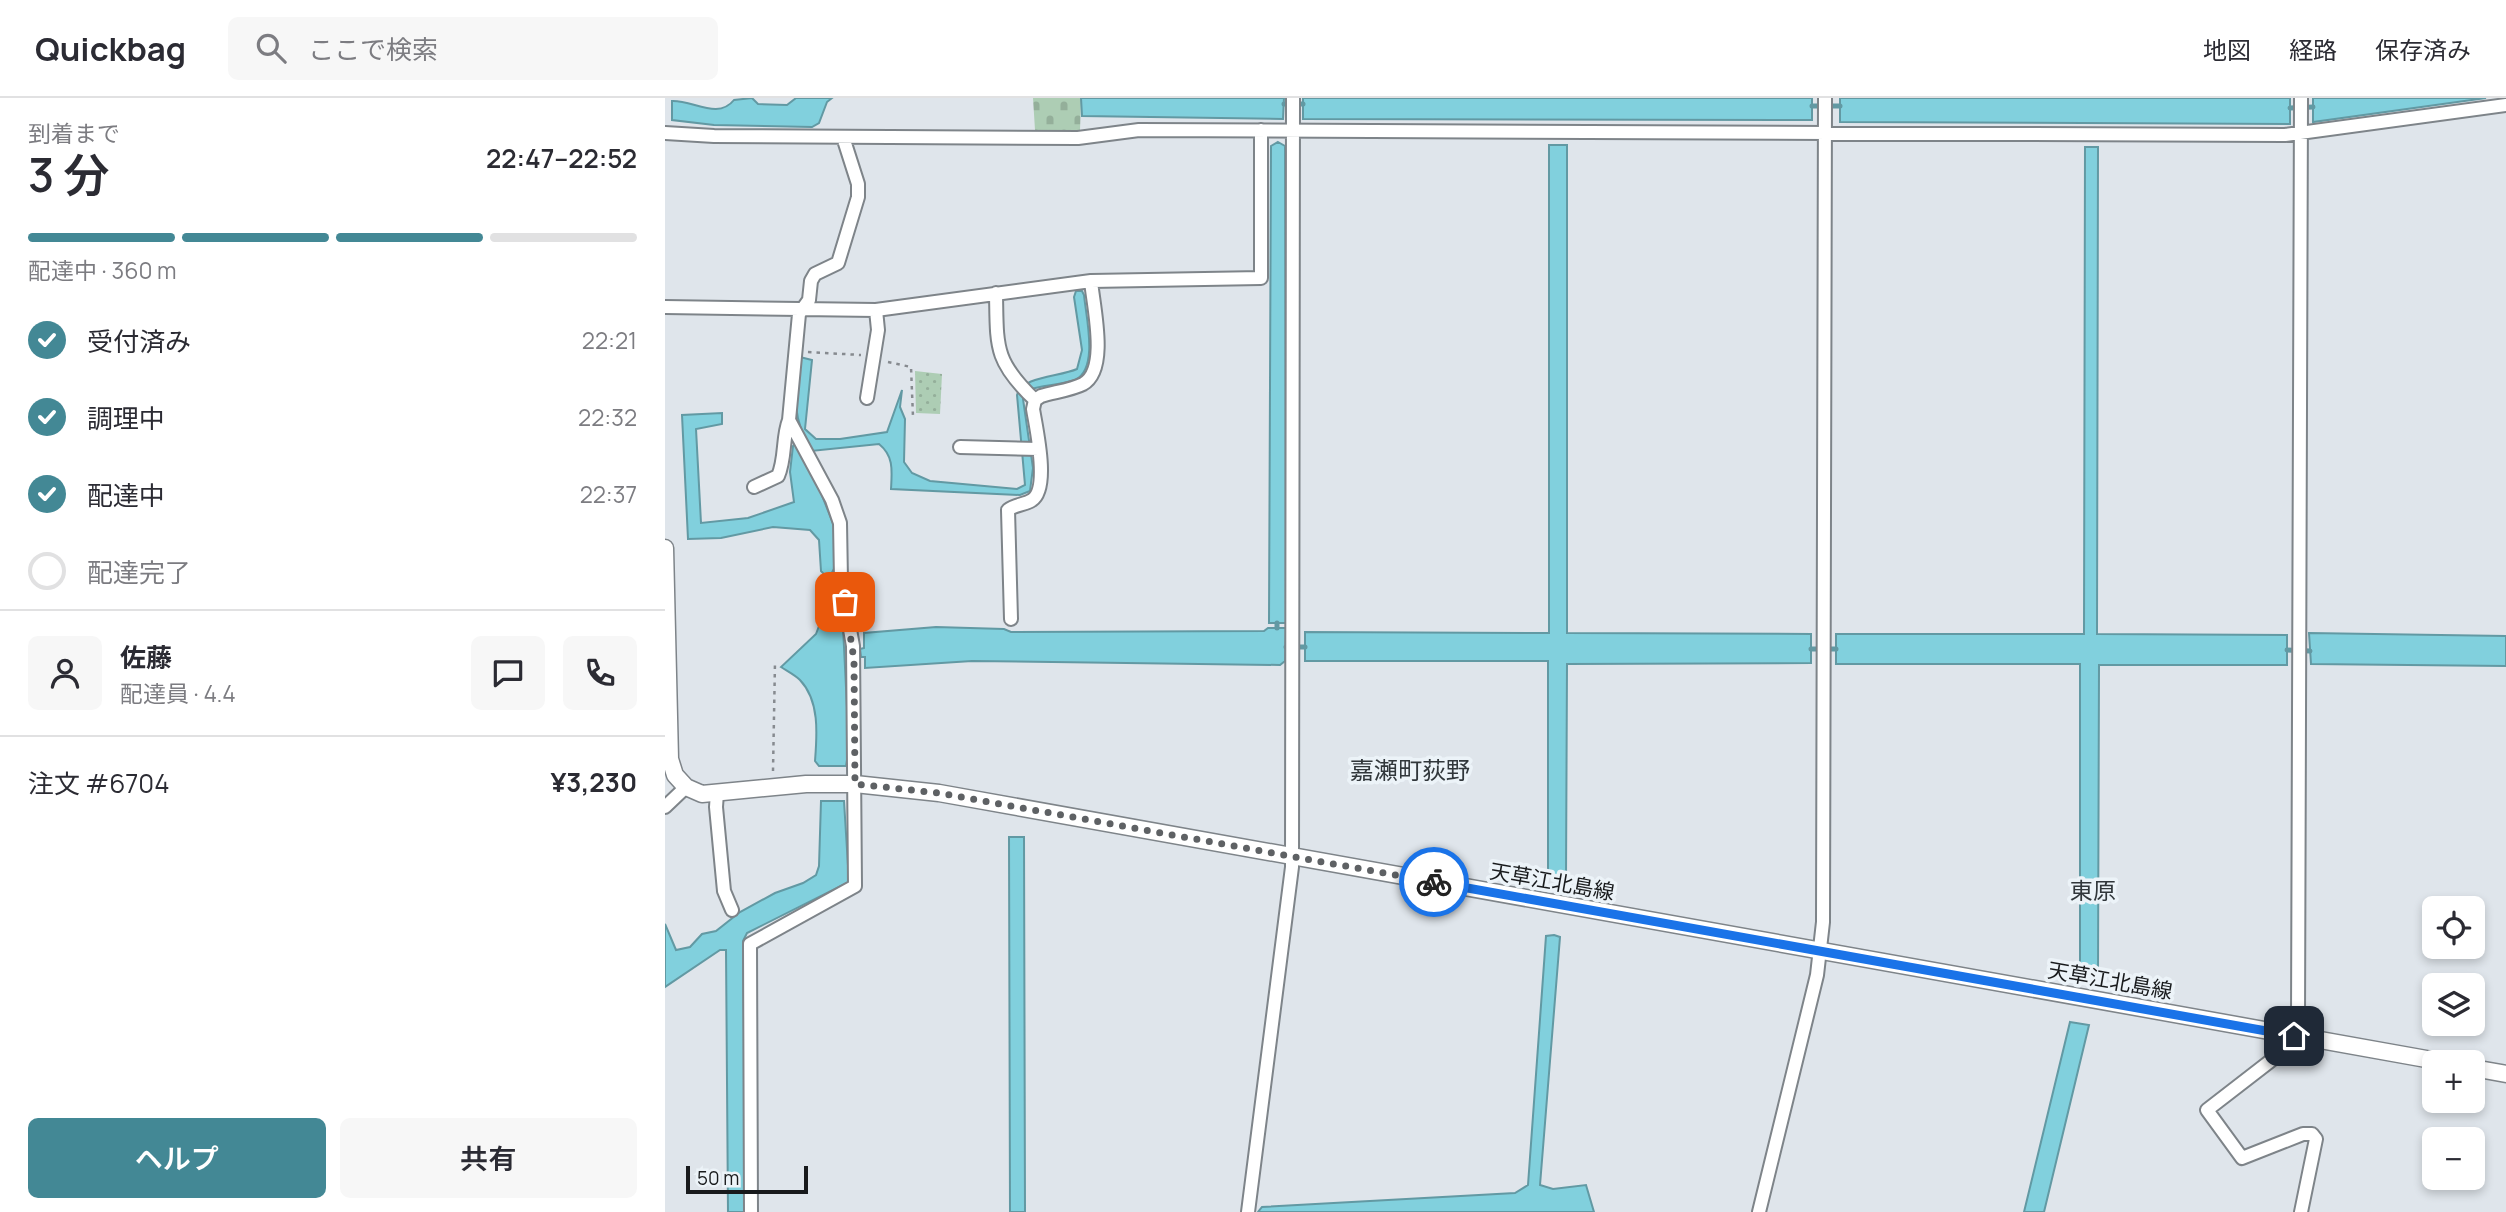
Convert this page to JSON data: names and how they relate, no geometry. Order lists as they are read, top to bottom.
{
  "streets": {
    "street": ["天草江北島線"]
  },
  "districts": ["嘉瀬町荻野", "東原"],
  "scale_bar": "50 m",
  "page": {
    "header": "Quickbag",
    "search": "ここで検索",
    "nav": ["地図", "経路", "保存済み"],
    "heading": ["3 分", "到着まで", "22:47–22:52"],
    "panel": [
      "佐藤",
      "配達員 · 4.4",
      "注文 #6704",
      "¥3,230"
    ],
    "bar": "配達中 · 360 m",
    "list": [
      ["受付済み", "22:21"],
      ["調理中", "22:32"],
      ["配達中", "22:37"],
      "配達完了"
    ],
    "map_buttons": ["+", "−"],
    "buttons": ["ヘルプ", "共有"],
    "scale": "50 m"
  }
}
